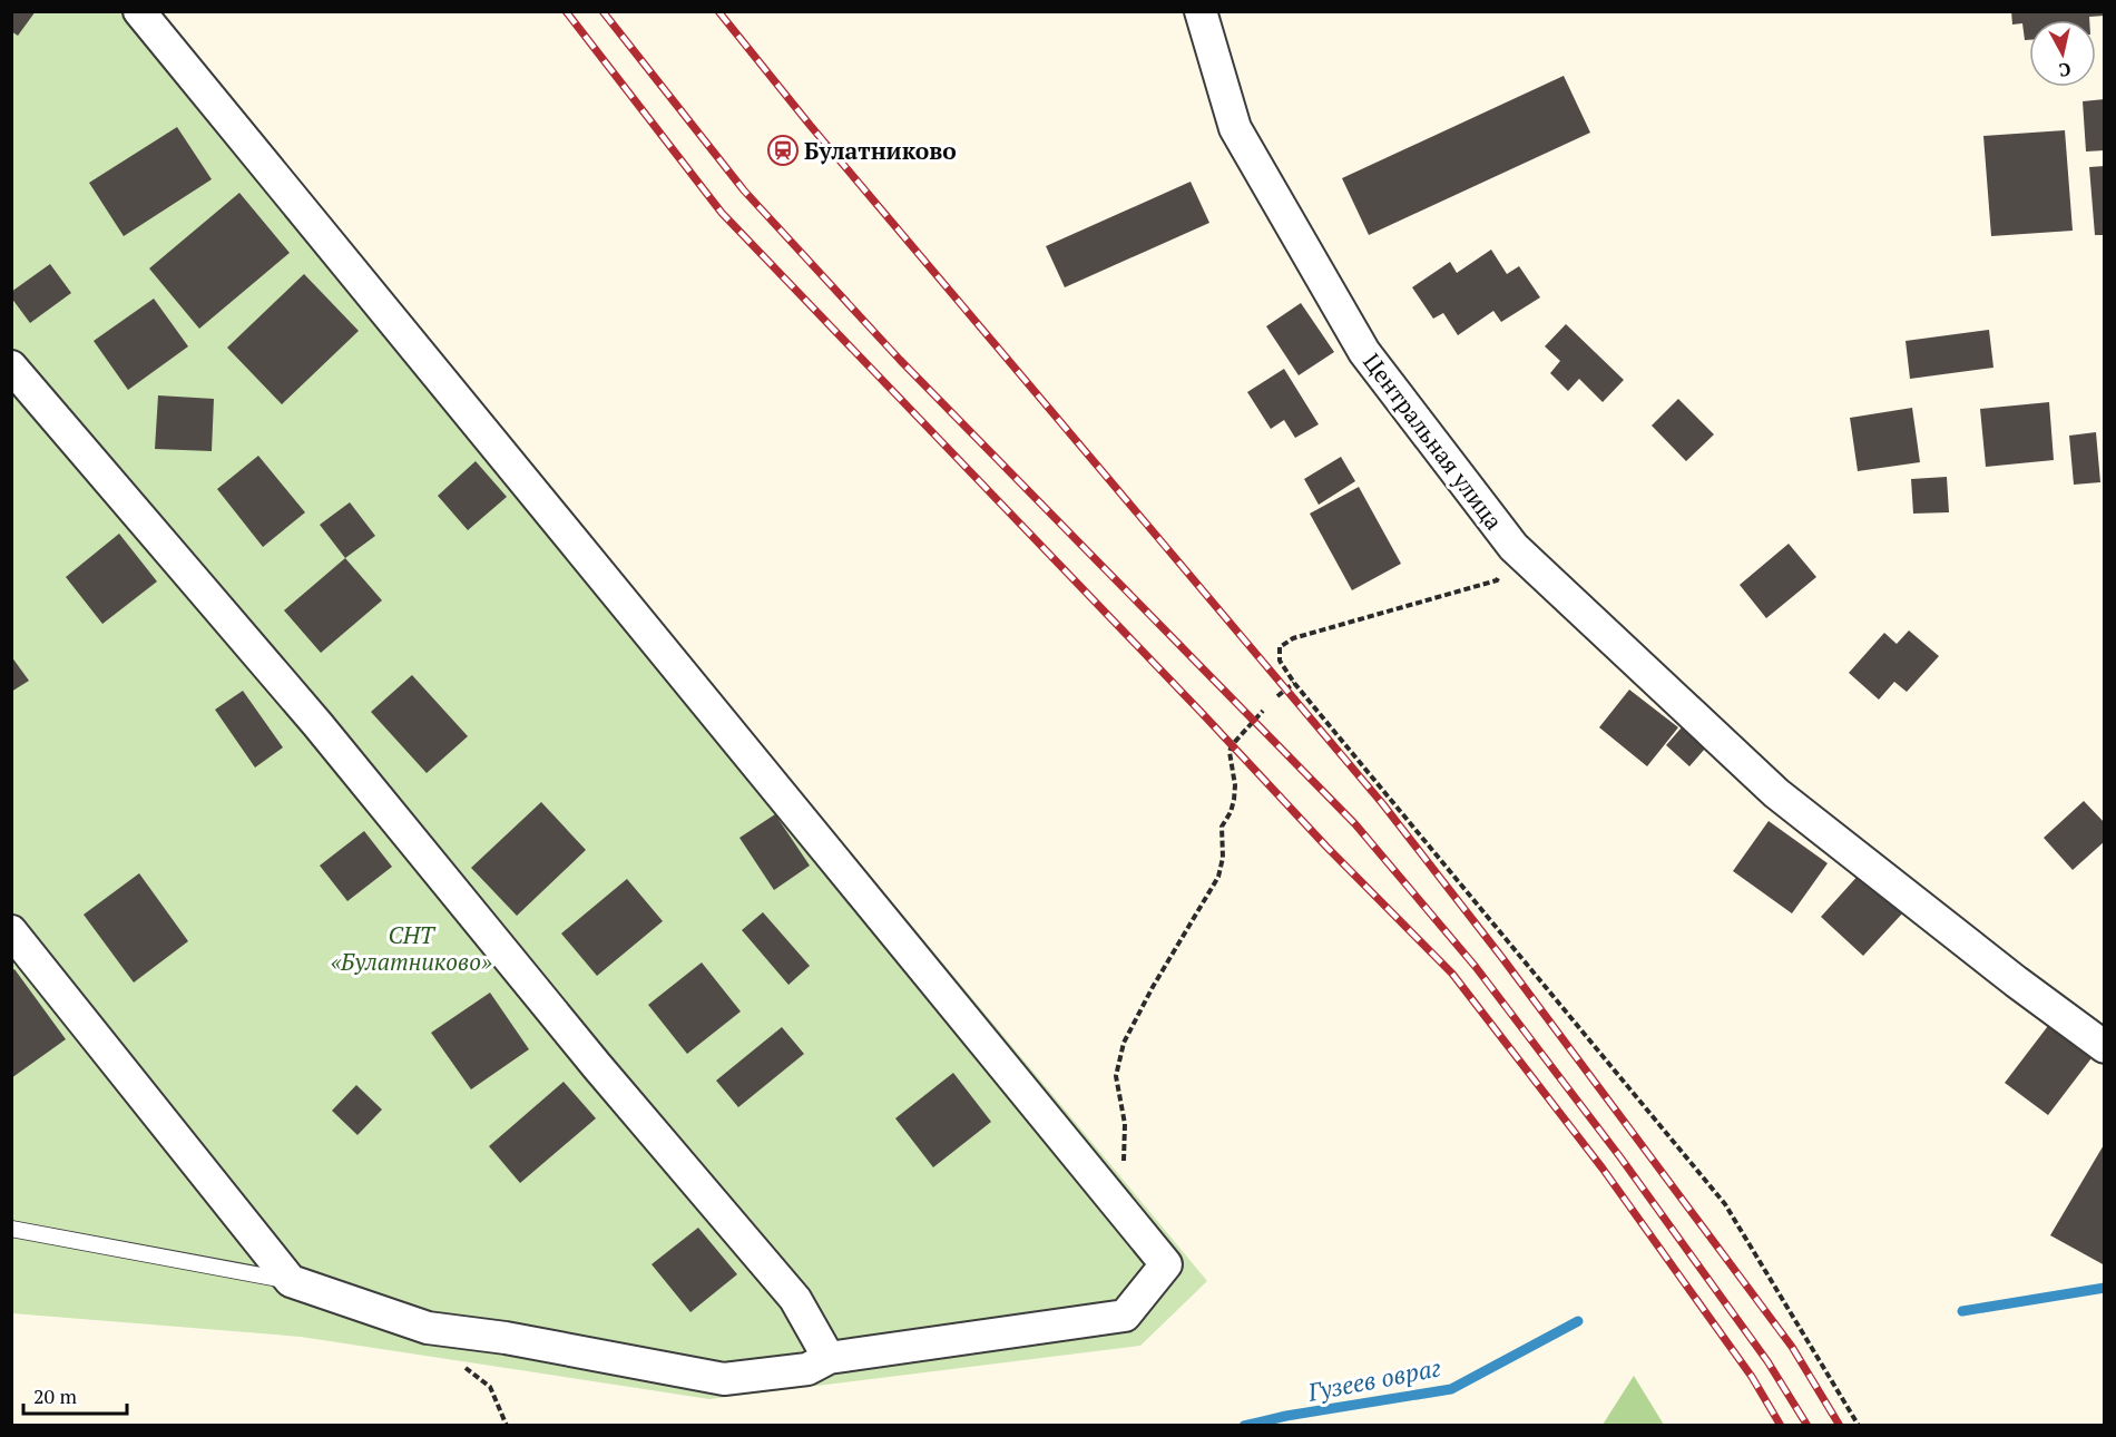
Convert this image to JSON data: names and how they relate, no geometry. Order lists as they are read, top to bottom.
{
  "streets": {
    "street": ["Центральная улица"]
  },
  "water": ["Гузеев овраг"],
  "parks": ["СНТ «Булатниково»"],
  "places": {
    "station": ["Булатниково"]
  },
  "scale_bar": "20 m",
  "north": "bottom"
}
